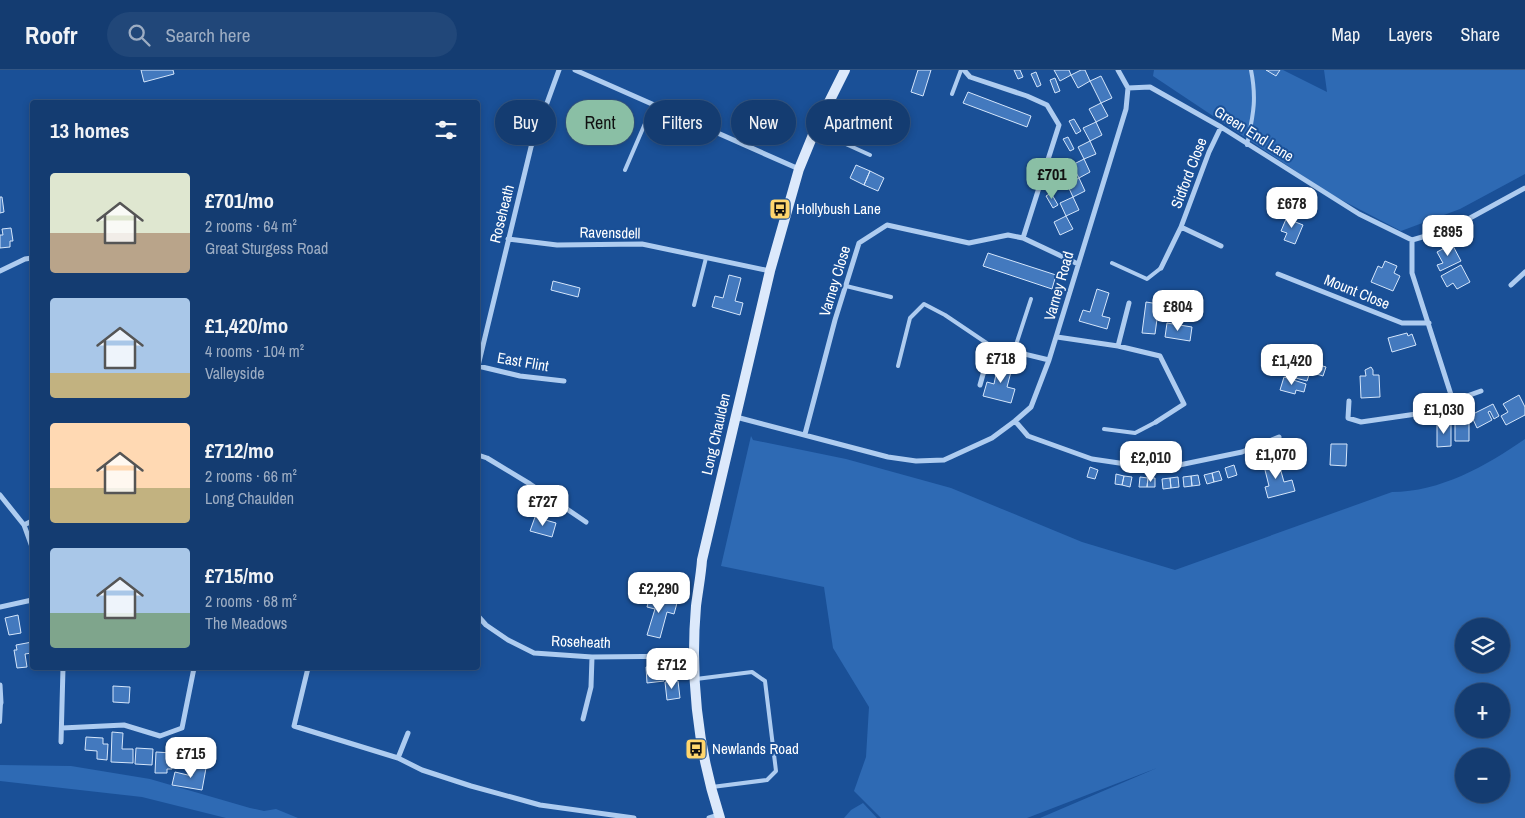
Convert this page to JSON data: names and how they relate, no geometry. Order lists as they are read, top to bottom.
{
  "streets": {
    "street": [
      "Green End Lane",
      "Sidford Close",
      "Roseheath",
      "Ravensdell",
      "Varney Close",
      "Varney Road",
      "Mount Close",
      "East Flint",
      "Long Chaulden"
    ]
  },
  "crossings": [
    ["Green End Lane", "Sidford Close"],
    ["Green End Lane", "Varney Road"],
    ["Roseheath", "Ravensdell"],
    ["Roseheath", "Long Chaulden"],
    ["Ravensdell", "Long Chaulden"],
    ["Varney Close", "Varney Road"],
    ["Varney Road", "Long Chaulden"]
  ],
  "places": {
    "bus stop": ["Hollybush Lane", "Newlands Road"]
  },
  "page": {
    "header": "Roofr",
    "search": "Search here",
    "nav": ["Map", "Layers", "Share"],
    "chip": [
      "Buy",
      "Rent",
      "Filters",
      "New",
      "Apartment"
    ],
    "heading": "13 homes",
    "price": [
      "£701",
      "£678",
      "£895",
      "£804",
      "£718",
      "£1,420",
      "£1,030",
      "£1,070",
      "£2,010",
      "£727",
      "£2,290",
      "£712",
      "£715"
    ],
    "list": [
      {
        "name": "£701/mo",
        "note": "2 rooms · 64 m² · Great Sturgess Road"
      },
      {
        "name": "£1,420/mo",
        "note": "4 rooms · 104 m² · Valleyside"
      },
      {
        "name": "£712/mo",
        "note": "2 rooms · 66 m² · Long Chaulden"
      },
      {
        "name": "£715/mo",
        "note": "2 rooms · 68 m² · The Meadows"
      }
    ],
    "map_buttons": ["+", "−"]
  }
}
